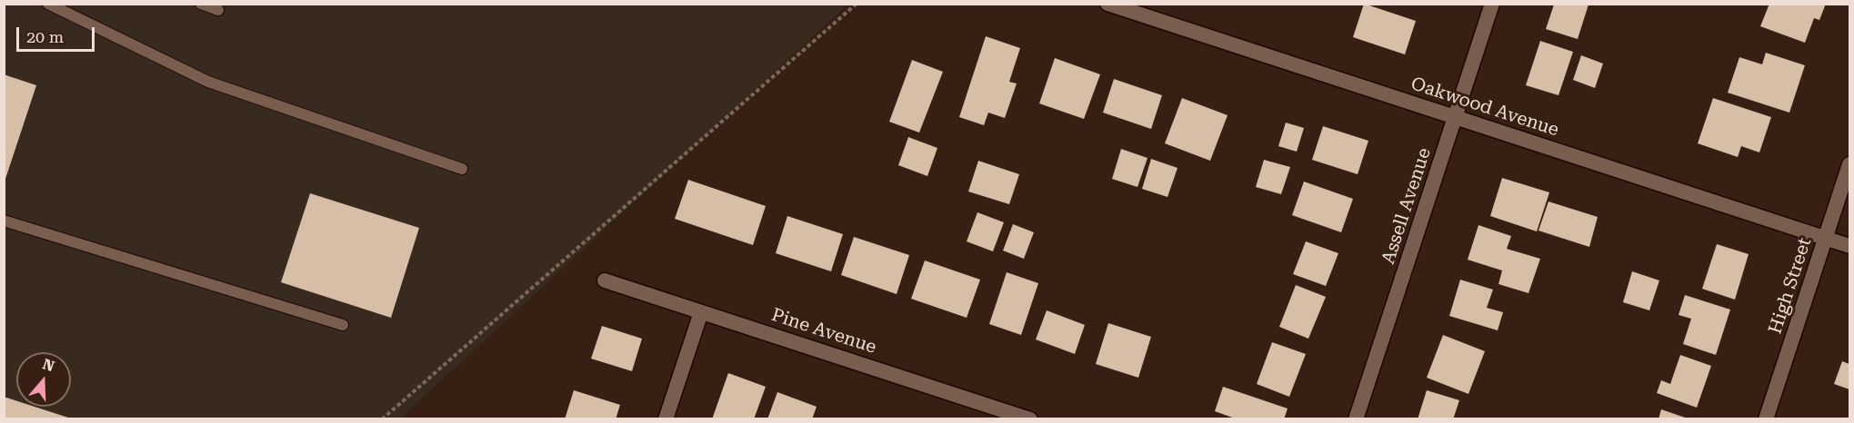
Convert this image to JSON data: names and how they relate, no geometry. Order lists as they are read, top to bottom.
{
  "streets": {
    "street": [
      "Oakwood Avenue",
      "Assell Avenue",
      "High Street",
      "Pine Avenue"
    ]
  },
  "crossings": [
    ["Oakwood Avenue", "Assell Avenue"],
    ["Oakwood Avenue", "High Street"]
  ],
  "scale_bar": "20 m",
  "north": "top"
}
